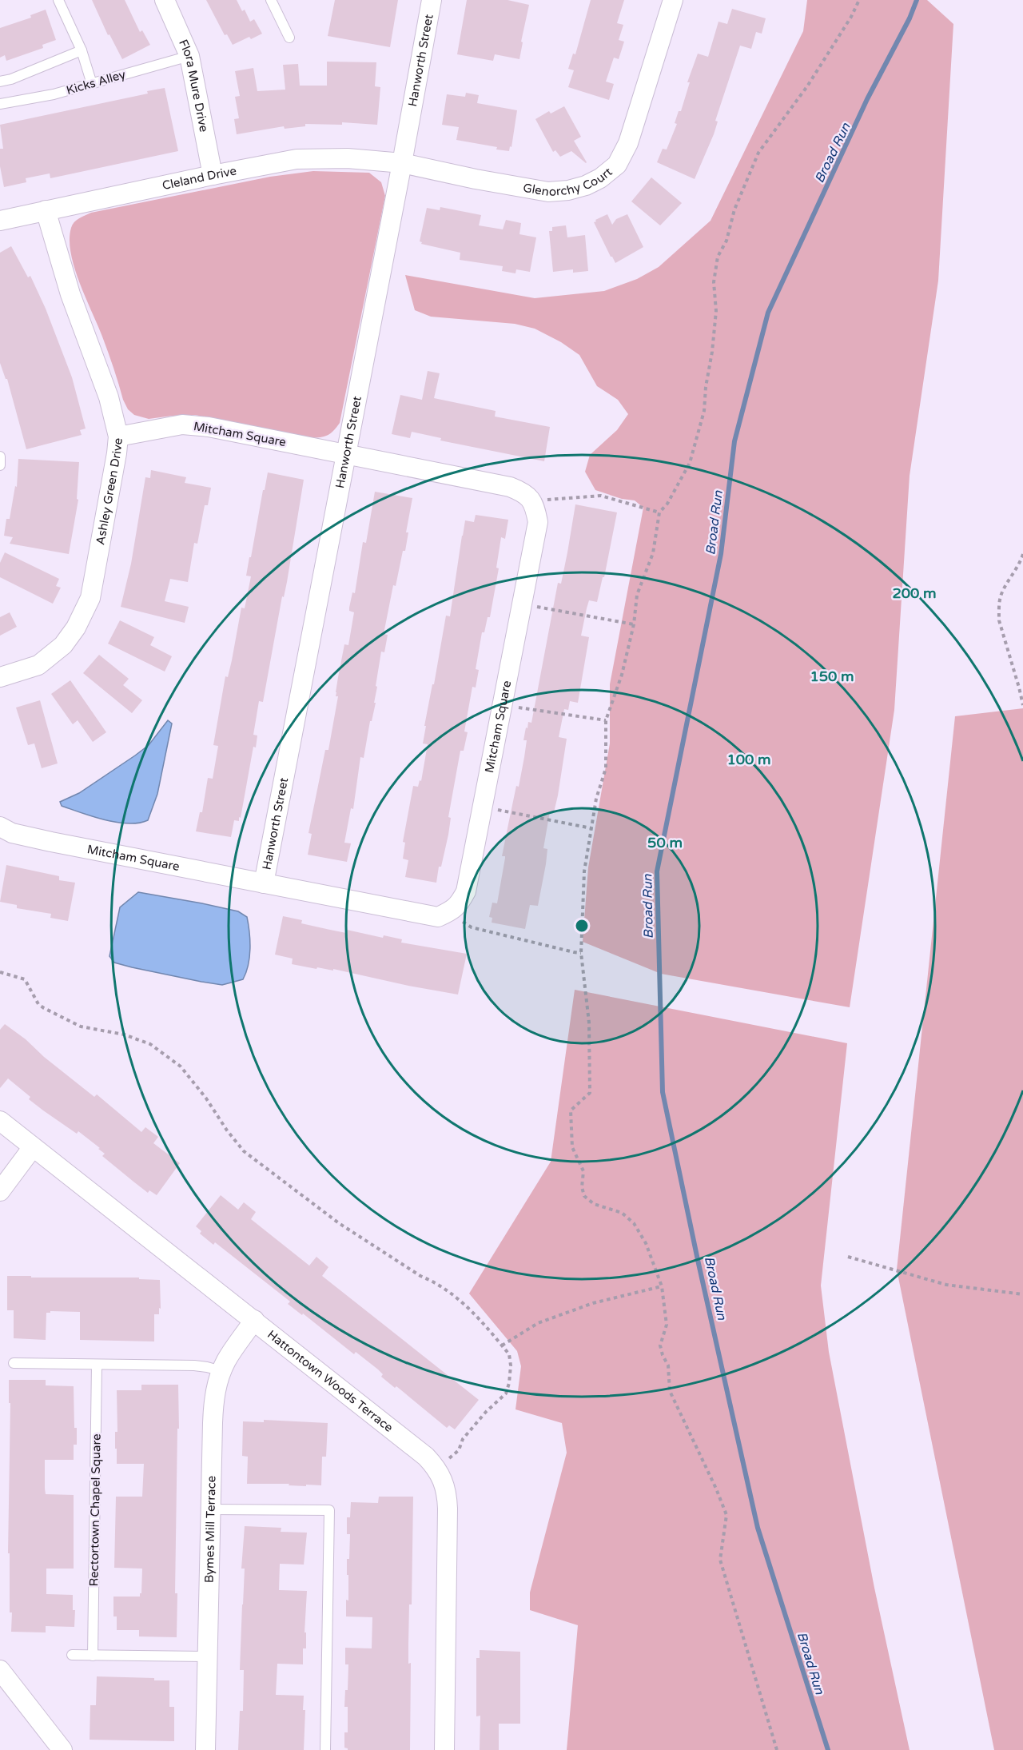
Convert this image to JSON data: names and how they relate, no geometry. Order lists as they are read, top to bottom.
{
  "streets": {
    "street": [
      "Hanworth Street",
      "Flora Mure Drive",
      "Glenorchy Court",
      "Cleland Drive",
      "Mitcham Square",
      "Ashley Green Drive",
      "Hattontown Woods Terrace",
      "Bymes Mill Terrace"
    ],
    "lane": ["Kicks Alley", "Rectortown Chapel Square"]
  },
  "crossings": [
    ["Hanworth Street", "Glenorchy Court"],
    ["Hanworth Street", "Cleland Drive"],
    ["Hanworth Street", "Mitcham Square"],
    ["Kicks Alley", "Flora Mure Drive"],
    ["Flora Mure Drive", "Cleland Drive"],
    ["Glenorchy Court", "Cleland Drive"],
    ["Cleland Drive", "Ashley Green Drive"],
    ["Mitcham Square", "Ashley Green Drive"],
    ["Hattontown Woods Terrace", "Bymes Mill Terrace"]
  ],
  "water": ["Broad Run"],
  "rings": [
    "200 m",
    "150 m",
    "100 m",
    "50 m"
  ]
}
